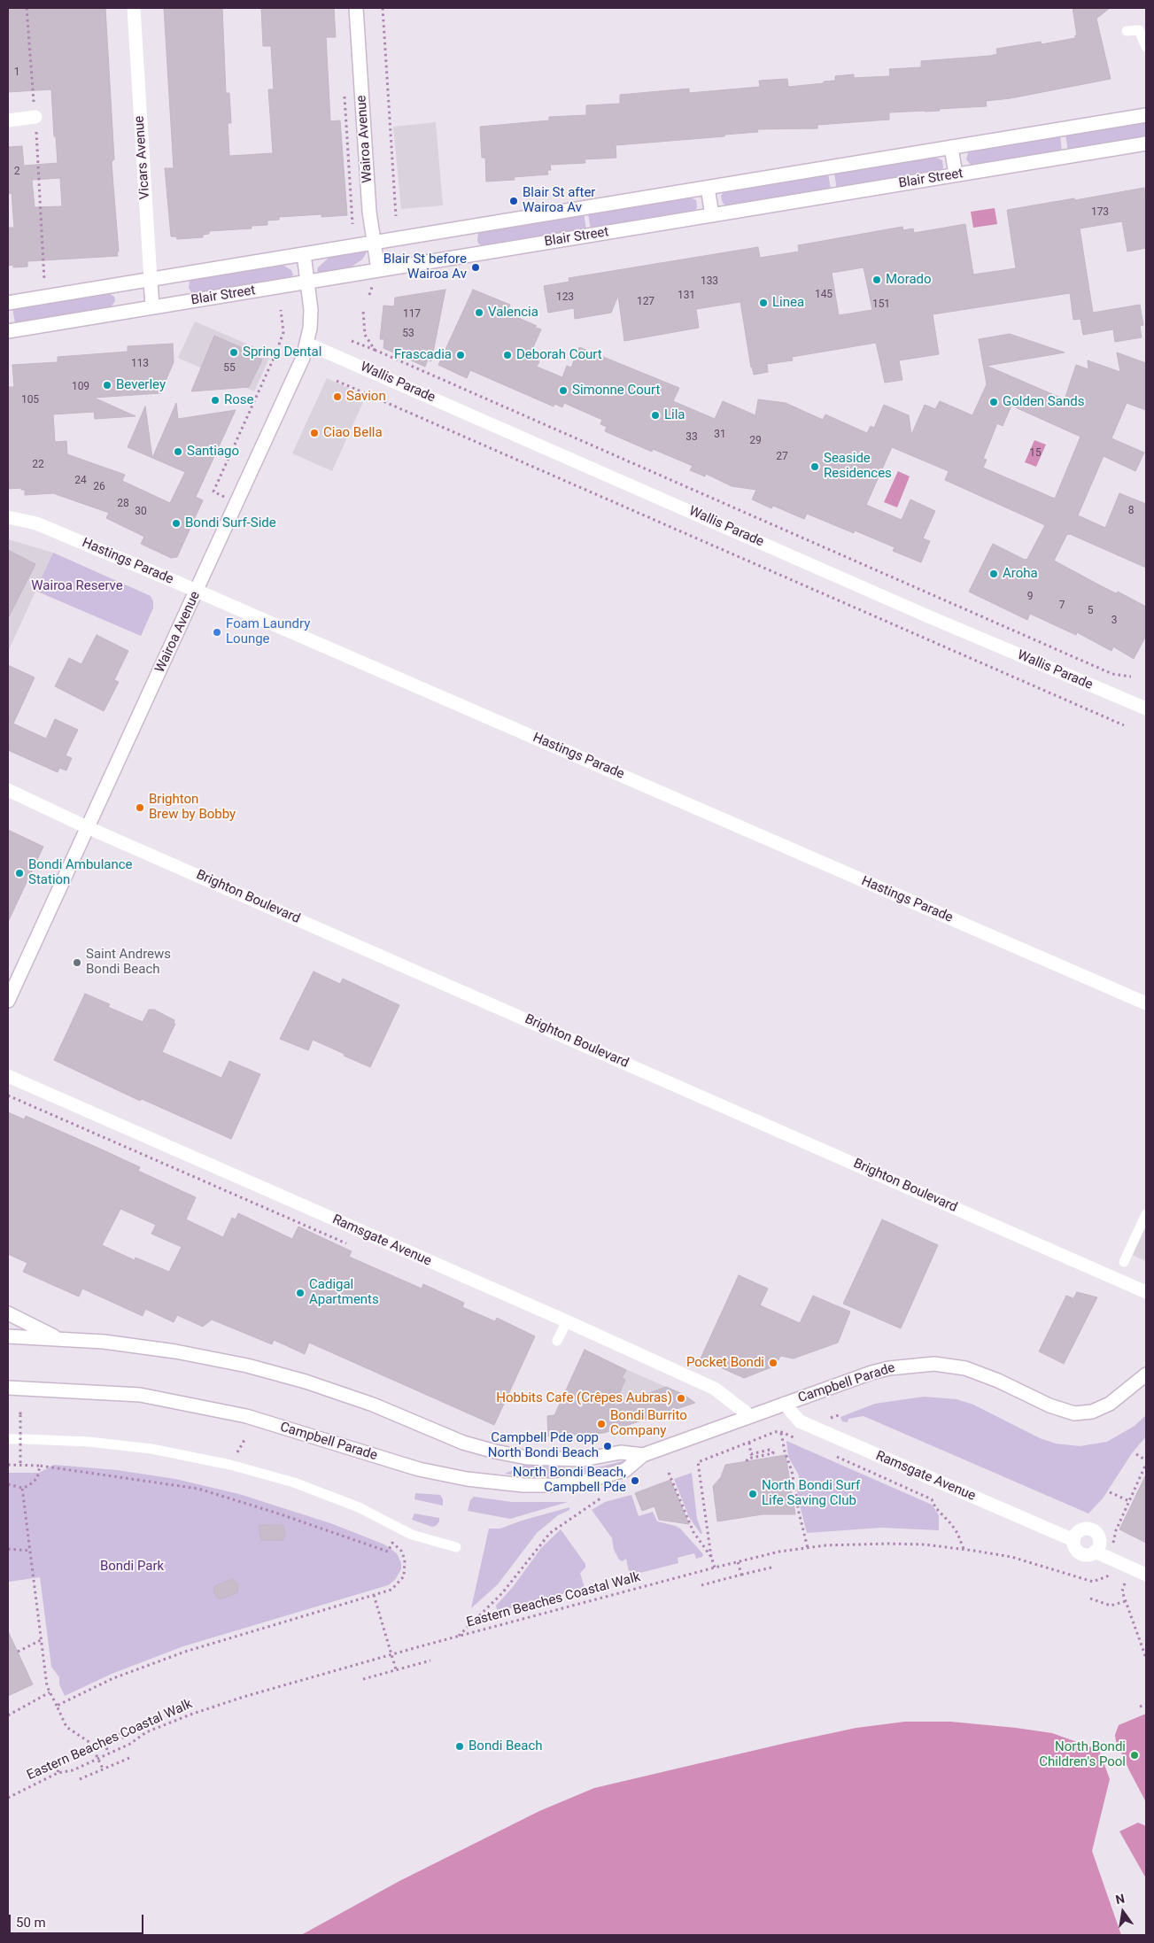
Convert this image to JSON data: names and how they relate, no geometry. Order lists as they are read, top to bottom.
{
  "streets": {
    "street": [
      "Wairoa Avenue",
      "Vicars Avenue",
      "Blair Street",
      "Wallis Parade",
      "Hastings Parade",
      "Brighton Boulevard",
      "Ramsgate Avenue",
      "Campbell Parade"
    ],
    "path": ["Eastern Beaches Coastal Walk"]
  },
  "crossings": [
    ["Wairoa Avenue", "Blair Street"],
    ["Wairoa Avenue", "Wallis Parade"],
    ["Wairoa Avenue", "Hastings Parade"],
    ["Wairoa Avenue", "Brighton Boulevard"],
    ["Vicars Avenue", "Blair Street"],
    ["Ramsgate Avenue", "Campbell Parade"]
  ],
  "parks": ["Wairoa Reserve", "Bondi Park"],
  "places": [
    "Blair St after Wairoa Av",
    "Blair St before Wairoa Av",
    "Morado",
    "Linea",
    "Valencia",
    "Spring Dental",
    "Frascadia",
    "Deborah Court",
    "Beverley",
    "Simonne Court",
    "Savion",
    "Rose",
    "Golden Sands",
    "Lila",
    "Ciao Bella",
    "Santiago",
    "Seaside Residences",
    "Bondi Surf-Side",
    "Aroha",
    "Foam Laundry Lounge",
    "Brighton Brew by Bobby",
    "Bondi Ambulance Station",
    "Saint Andrews Bondi Beach",
    "Cadigal Apartments",
    "Pocket Bondi",
    "Hobbits Cafe (Crêpes Aubras)",
    "Bondi Burrito Company",
    "Campbell Pde opp North Bondi Beach",
    "North Bondi Beach, Campbell Pde",
    "North Bondi Surf Life Saving Club",
    "Bondi Beach",
    "North Bondi Children's Pool"
  ],
  "house_numbers": [
    "1",
    "2",
    "173",
    "133",
    "145",
    "131",
    "123",
    "127",
    "151",
    "117",
    "53",
    "113",
    "55",
    "109",
    "105",
    "31",
    "33",
    "29",
    "15",
    "27",
    "22",
    "24",
    "26",
    "28",
    "8",
    "30",
    "9",
    "7",
    "5",
    "3"
  ],
  "scale_bar": "50 m",
  "north": "top"
}
